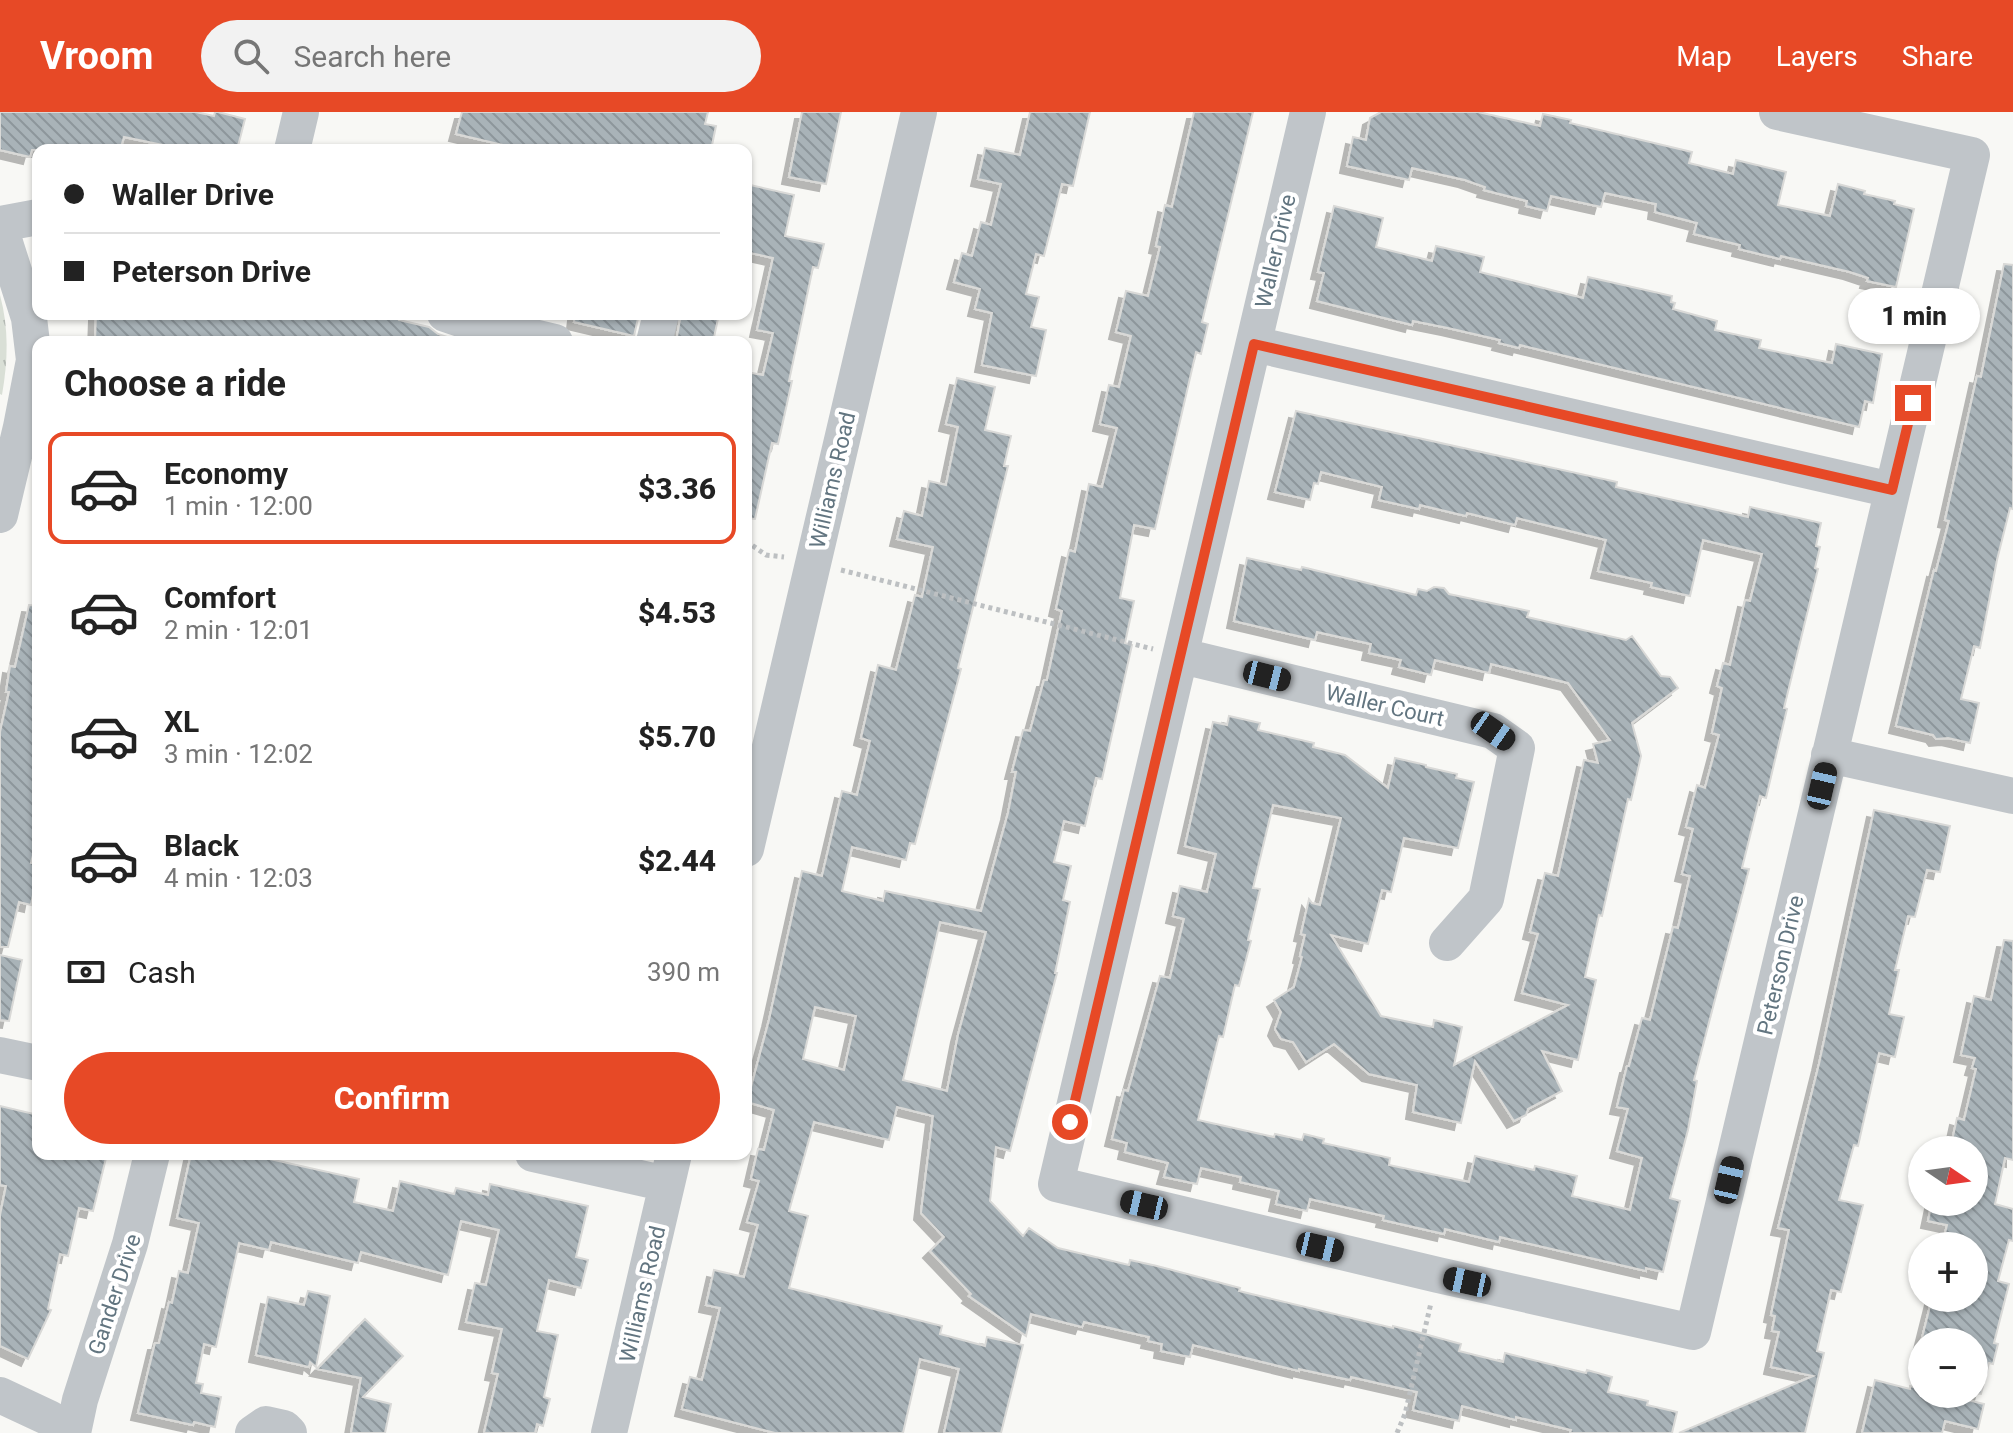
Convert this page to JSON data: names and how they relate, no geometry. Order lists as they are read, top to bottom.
{
  "streets": {
    "street": [
      "Waller Drive",
      "Williams Road",
      "Waller Court",
      "Peterson Drive",
      "Gander Drive"
    ]
  },
  "crossings": [
    ["Waller Drive", "Waller Court"],
    ["Waller Drive", "Peterson Drive"]
  ],
  "north": "right",
  "page": {
    "header": "Vroom",
    "search": "Search here",
    "nav": ["Map", "Layers", "Share"],
    "banner": ["Waller Drive", "Peterson Drive"],
    "bubble": "1 min",
    "heading": "Choose a ride",
    "list": [
      {
        "name": "Economy",
        "note": "1 min · 12:00",
        "value": "$3.36"
      },
      {
        "name": "Comfort",
        "note": "2 min · 12:01",
        "value": "$4.53"
      },
      {
        "name": "XL",
        "note": "3 min · 12:02",
        "value": "$5.70"
      },
      {
        "name": "Black",
        "note": "4 min · 12:03",
        "value": "$2.44"
      }
    ],
    "pay": ["Cash", "390 m"],
    "buttons": "Confirm",
    "map_buttons": ["+", "−"]
  }
}
